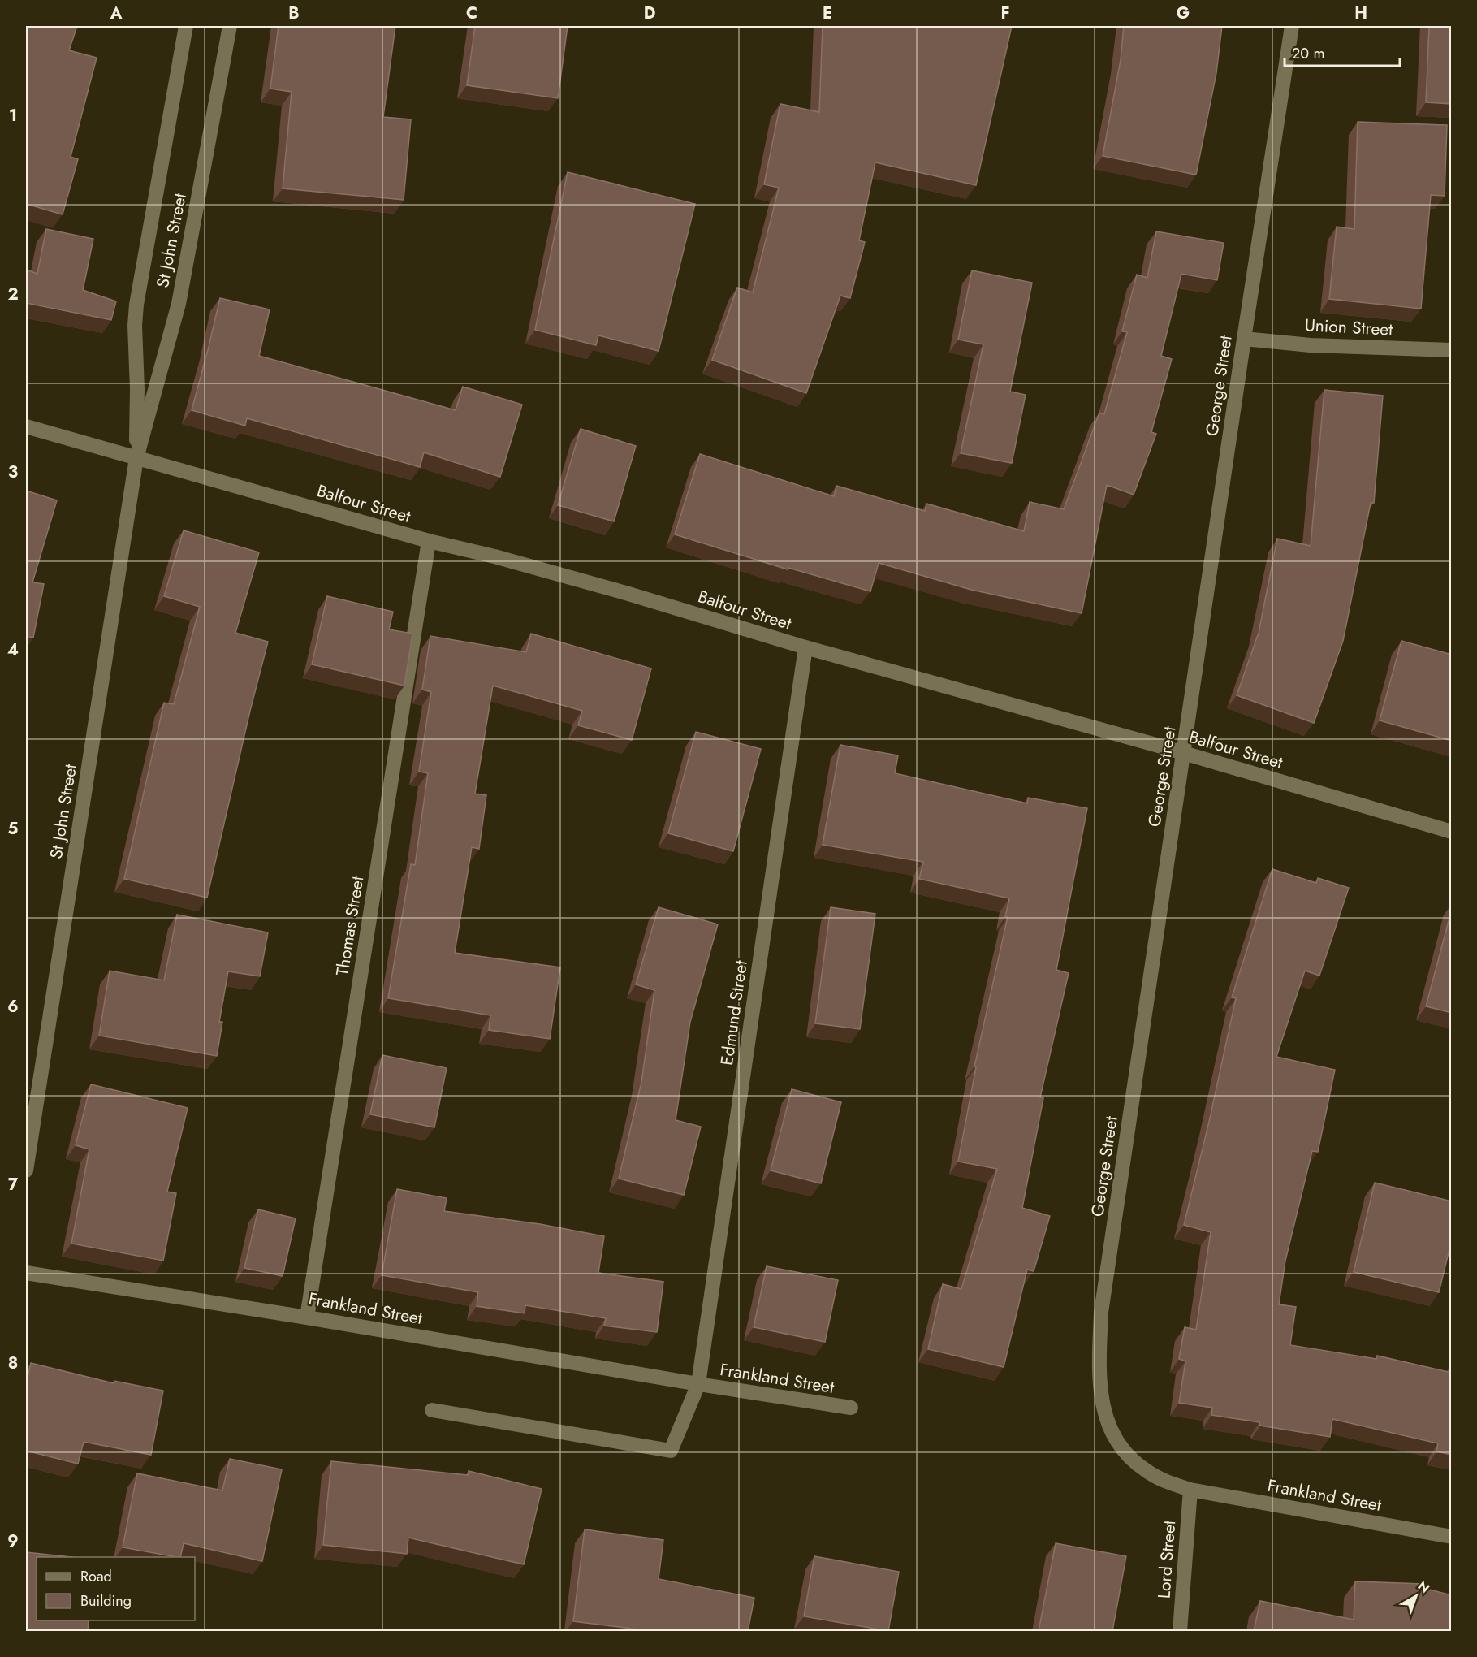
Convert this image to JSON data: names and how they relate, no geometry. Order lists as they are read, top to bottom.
{
  "streets": {
    "street": [
      "St John Street",
      "Union Street",
      "George Street",
      "Balfour Street",
      "Thomas Street",
      "Edmund Street",
      "Frankland Street",
      "Lord Street"
    ]
  },
  "crossings": [
    ["St John Street", "Balfour Street"],
    ["Union Street", "George Street"],
    ["George Street", "Balfour Street"],
    ["George Street", "Frankland Street"],
    ["George Street", "Lord Street"],
    ["Balfour Street", "Thomas Street"],
    ["Balfour Street", "Edmund Street"],
    ["Thomas Street", "Frankland Street"],
    ["Edmund Street", "Frankland Street"],
    ["Frankland Street", "Lord Street"]
  ],
  "legend": ["Road", "Building"],
  "scale_bar": "20 m",
  "north": "top right",
  "grid": {
    "columns": [
      "A",
      "B",
      "C",
      "D",
      "E",
      "F",
      "G",
      "H"
    ],
    "rows": [
      "1",
      "2",
      "3",
      "4",
      "5",
      "6",
      "7",
      "8",
      "9"
    ]
  }
}
